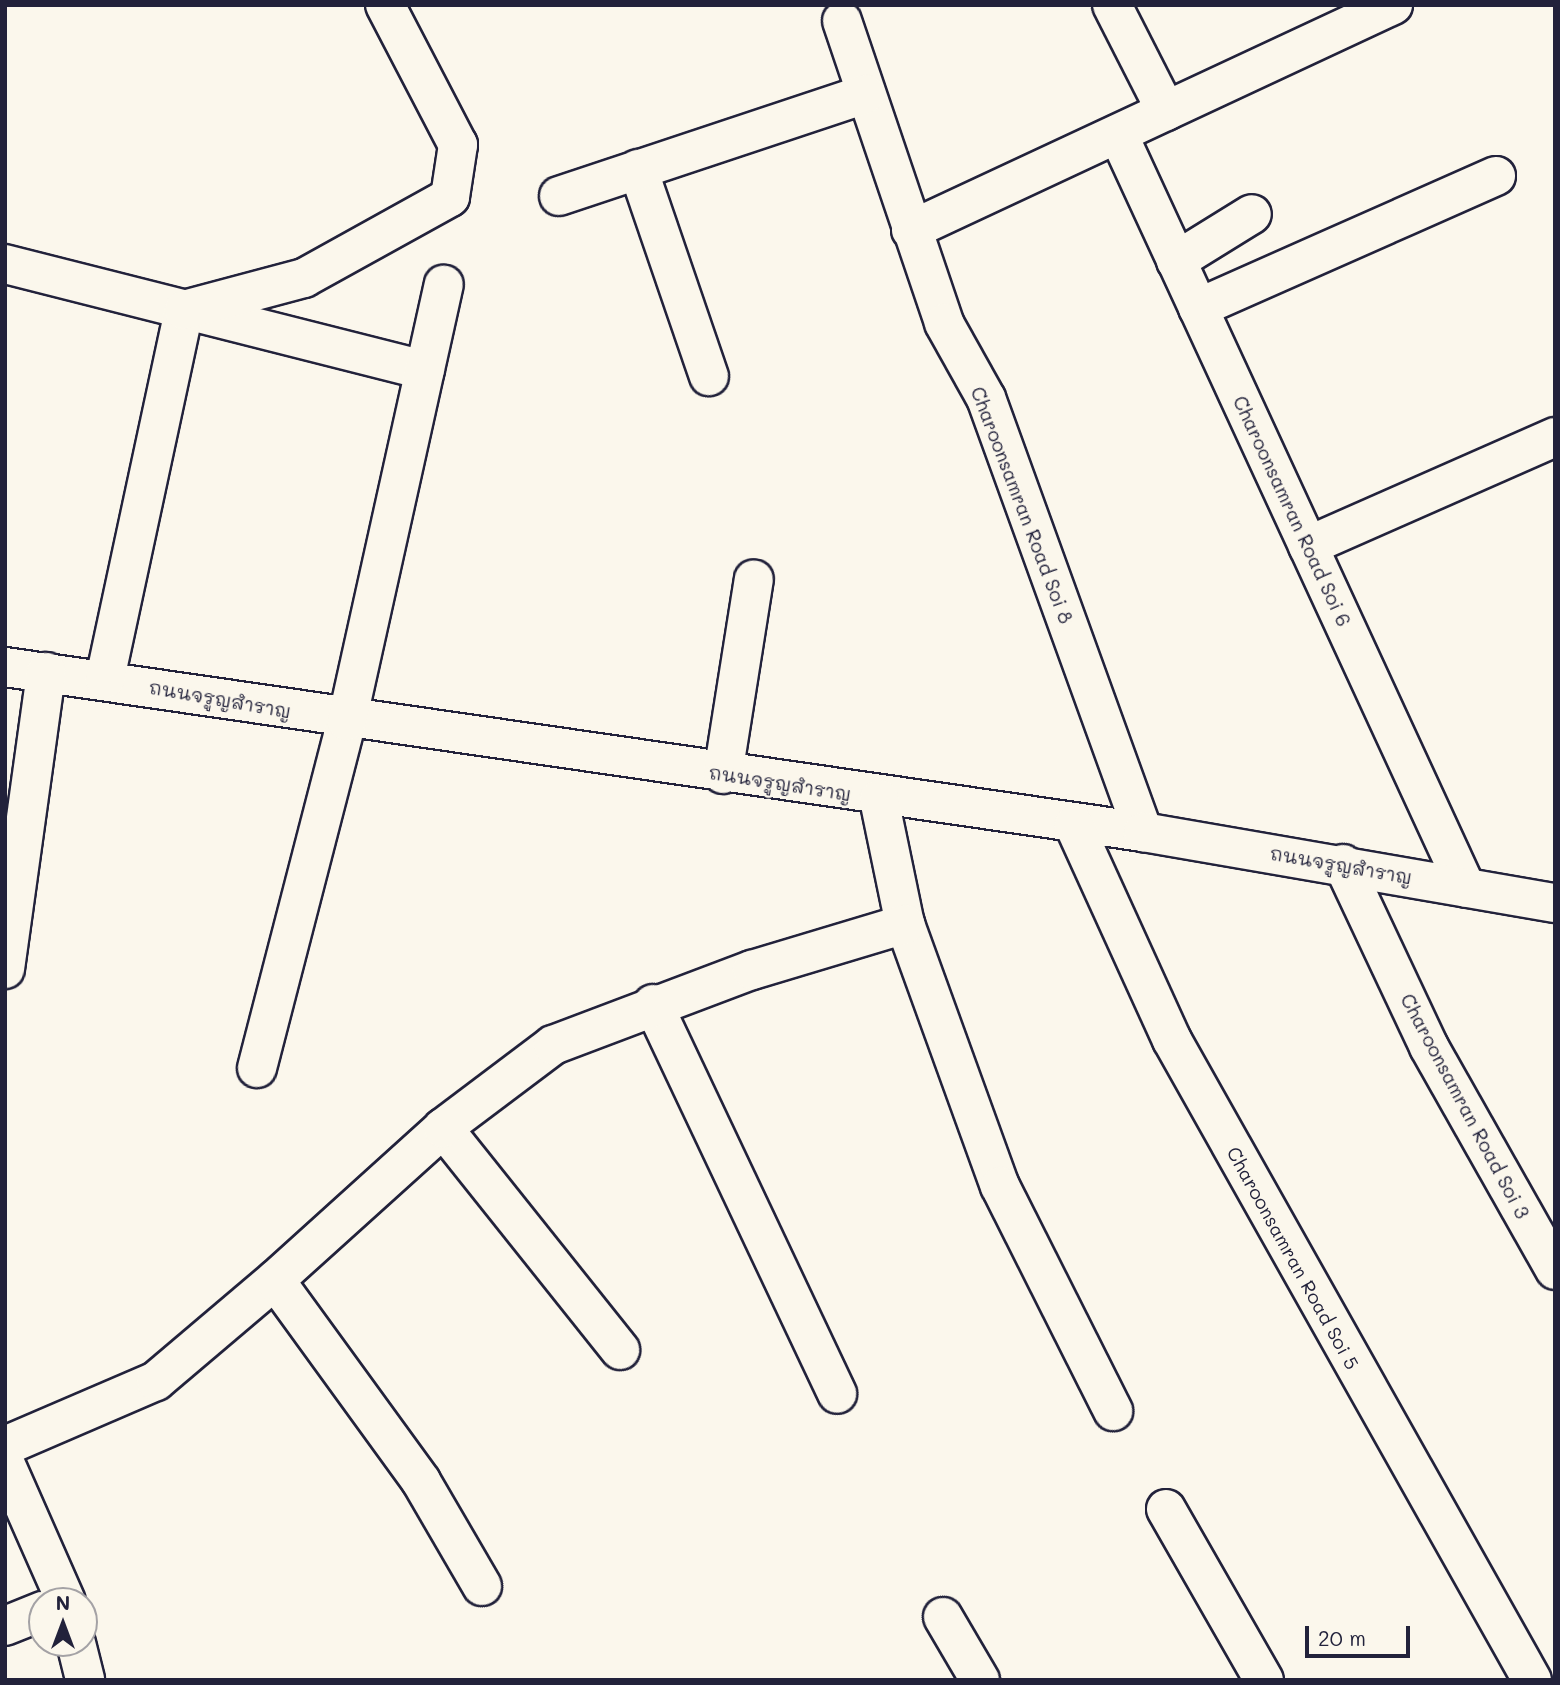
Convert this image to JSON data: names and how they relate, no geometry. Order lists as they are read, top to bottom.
{
  "streets": {
    "street": [
      "Charoonsamran Road Soi 8",
      "Charoonsamran Road Soi 6",
      "ถนนจรูญสำราญ",
      "Charoonsamran Road Soi 3",
      "Charoonsamran Road Soi 5"
    ]
  },
  "crossings": [
    ["Charoonsamran Road Soi 8", "ถนนจรูญสำราญ"],
    ["Charoonsamran Road Soi 6", "ถนนจรูญสำราญ"],
    ["ถนนจรูญสำราญ", "Charoonsamran Road Soi 3"],
    ["ถนนจรูญสำราญ", "Charoonsamran Road Soi 5"]
  ],
  "scale_bar": "20 m",
  "north": "top"
}
